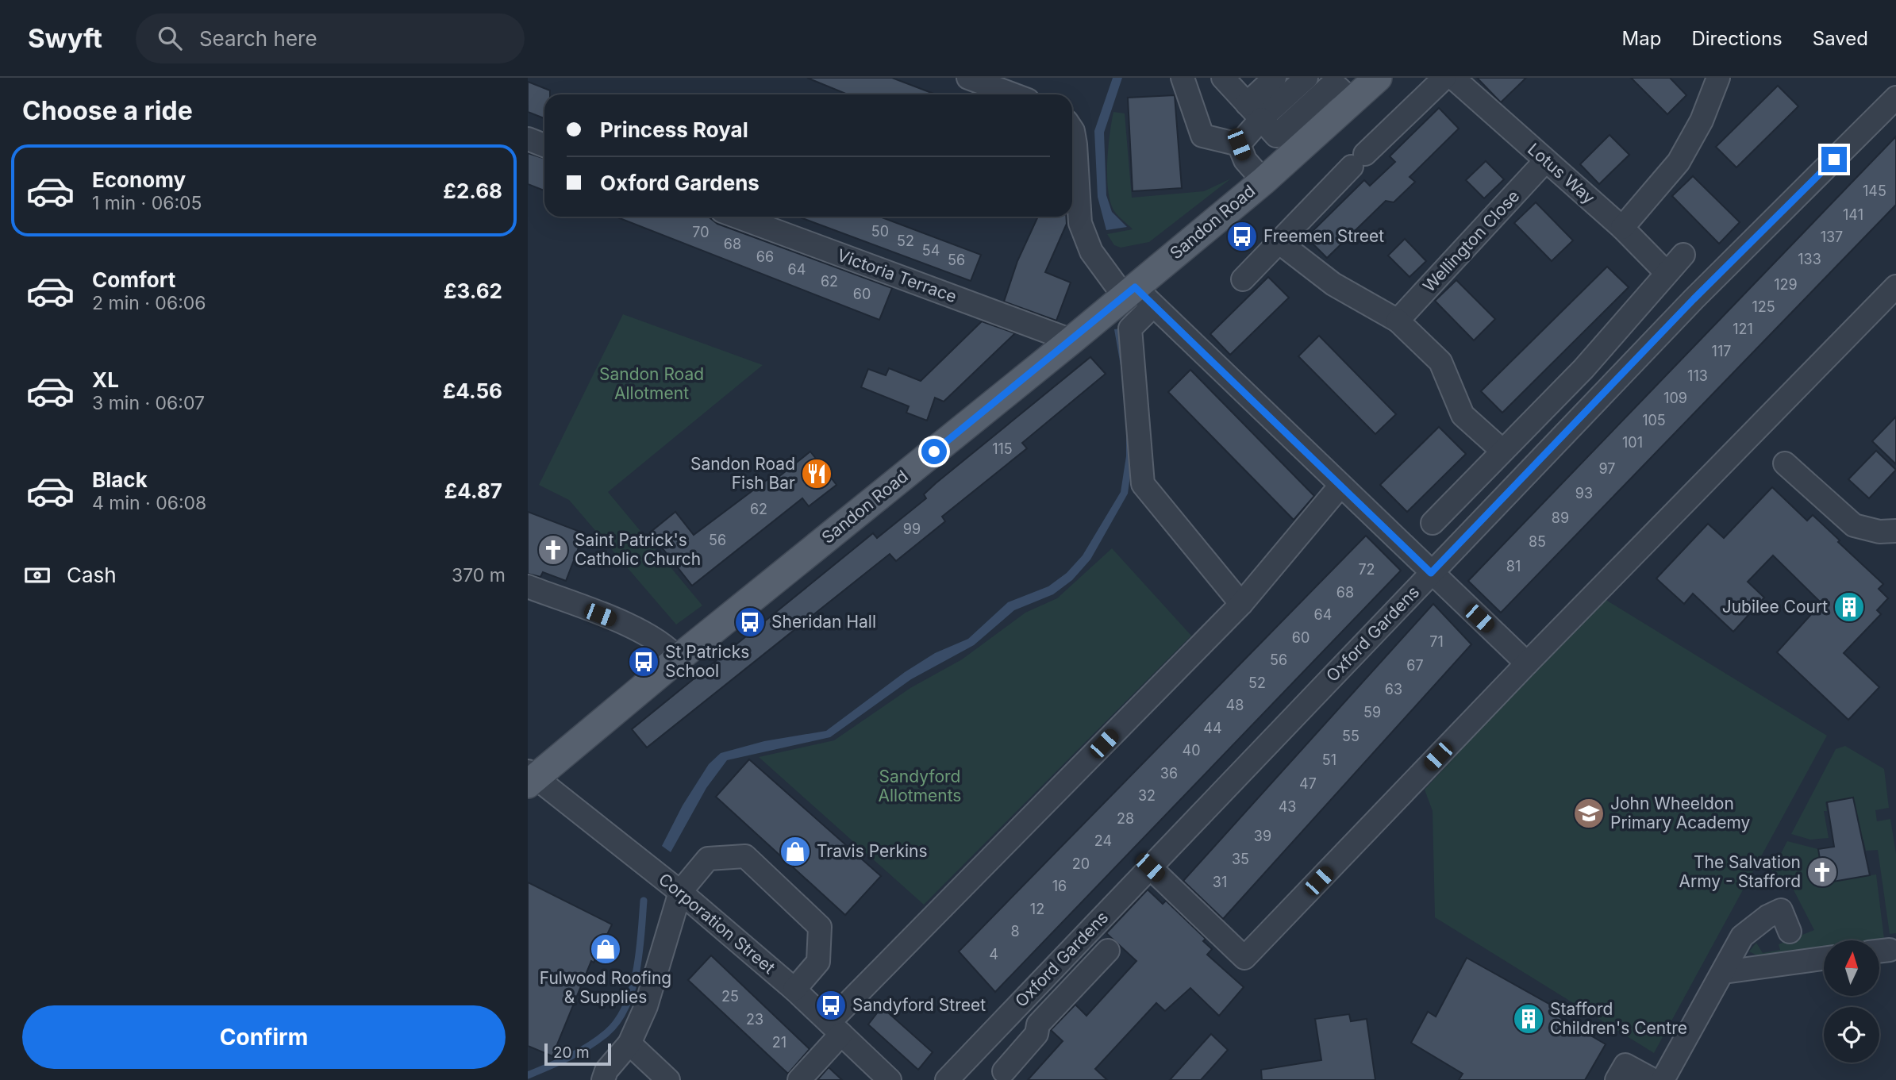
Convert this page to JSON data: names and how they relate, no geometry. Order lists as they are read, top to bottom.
{
  "streets": {
    "main road": ["Sandon Road"],
    "street": [
      "Lotus Way",
      "Wellington Close",
      "Victoria Terrace",
      "Oxford Gardens",
      "Corporation Street"
    ]
  },
  "crossings": [
    ["Lotus Way", "Wellington Close"],
    ["Sandon Road", "Victoria Terrace"],
    ["Sandon Road", "Corporation Street"]
  ],
  "parks": ["Sandon Road Allotment", "Sandyford Allotments"],
  "places": {
    "bus stop": [
      "Freemen Street",
      "Sheridan Hall",
      "St Patricks School",
      "Sandyford Street"
    ],
    "restaurant": ["Sandon Road Fish Bar"],
    "church": ["Saint Patrick's Catholic Church", "The Salvation Army - Stafford"],
    "building": ["Jubilee Court", "Stafford Children's Centre"],
    "school or university": ["John Wheeldon Primary Academy"],
    "shop": ["Travis Perkins", "Fulwood Roofing & Supplies"]
  },
  "house_numbers": [
    "145",
    "141",
    "50",
    "70",
    "137",
    "52",
    "68",
    "54",
    "66",
    "133",
    "56",
    "64",
    "62",
    "129",
    "60",
    "125",
    "121",
    "117",
    "113",
    "109",
    "105",
    "101",
    "115",
    "97",
    "93",
    "62",
    "89",
    "99",
    "56",
    "85",
    "81",
    "72",
    "68",
    "64",
    "60",
    "71",
    "56",
    "67",
    "52",
    "63",
    "48",
    "59",
    "44",
    "55",
    "40",
    "51",
    "36",
    "47",
    "32",
    "43",
    "28",
    "39",
    "24",
    "35",
    "20",
    "31",
    "16",
    "12",
    "8",
    "4",
    "25",
    "23",
    "21"
  ],
  "scale_bar": "20 m",
  "north": "top",
  "page": {
    "header": "Swyft",
    "search": "Search here",
    "nav": ["Map", "Directions", "Saved"],
    "heading": "Choose a ride",
    "banner": ["Princess Royal", "Oxford Gardens"],
    "list": [
      {
        "name": "Economy",
        "note": "1 min · 06:05",
        "value": "£2.68"
      },
      {
        "name": "Comfort",
        "note": "2 min · 06:06",
        "value": "£3.62"
      },
      {
        "name": "XL",
        "note": "3 min · 06:07",
        "value": "£4.56"
      },
      {
        "name": "Black",
        "note": "4 min · 06:08",
        "value": "£4.87"
      }
    ],
    "pay": ["Cash", "370 m"],
    "buttons": "Confirm",
    "scale": "20 m"
  }
}
